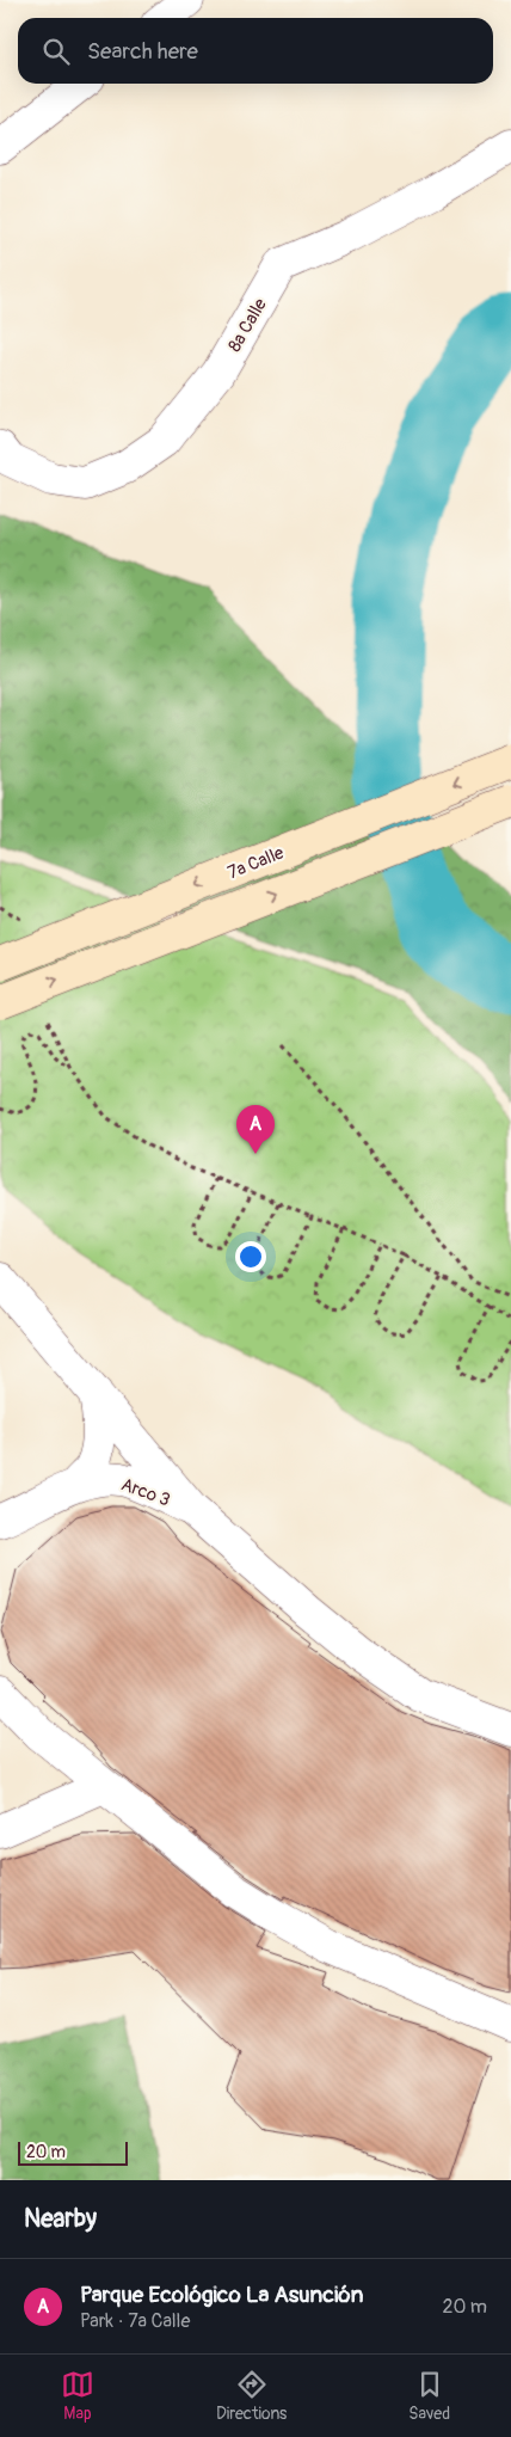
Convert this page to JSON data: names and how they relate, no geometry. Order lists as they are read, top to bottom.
{
  "streets": {
    "main road": ["7a Calle"],
    "street": ["8a Calle", "Arco 3"]
  },
  "scale_bar": "20 m",
  "page": {
    "search": "Search here",
    "pins": "A",
    "scale": "20 m",
    "heading": "Nearby",
    "list": [
      {
        "mark": "A",
        "name": "Parque Ecológico La Asunción",
        "note": "Park · 7a Calle",
        "value": "20 m"
      }
    ],
    "nav": ["Map", "Directions", "Saved"]
  }
}
